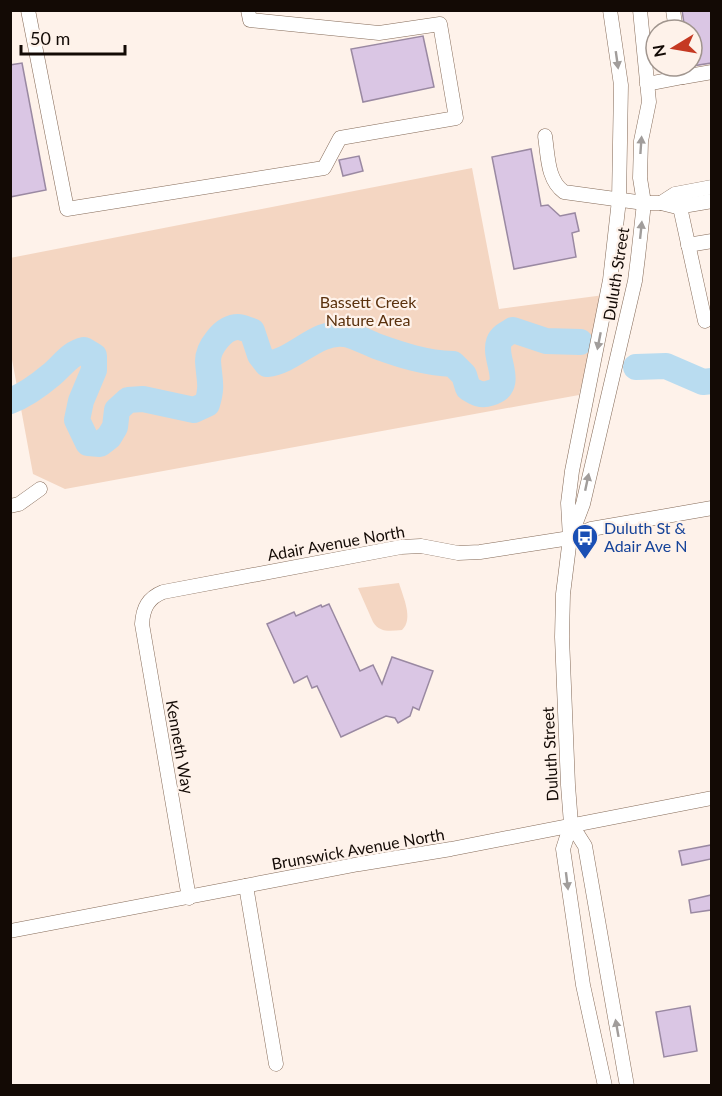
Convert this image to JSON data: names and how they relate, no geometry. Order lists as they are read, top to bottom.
{
  "streets": {
    "street": [
      "Duluth Street",
      "Adair Avenue North",
      "Kenneth Way",
      "Brunswick Avenue North"
    ]
  },
  "crossings": [
    ["Duluth Street", "Adair Avenue North"],
    ["Duluth Street", "Brunswick Avenue North"],
    ["Adair Avenue North", "Kenneth Way"],
    ["Kenneth Way", "Brunswick Avenue North"]
  ],
  "parks": ["Bassett Creek Nature Area"],
  "places": {
    "bus stop": ["Duluth St & Adair Ave N"]
  },
  "scale_bar": "50 m",
  "north": "left"
}
